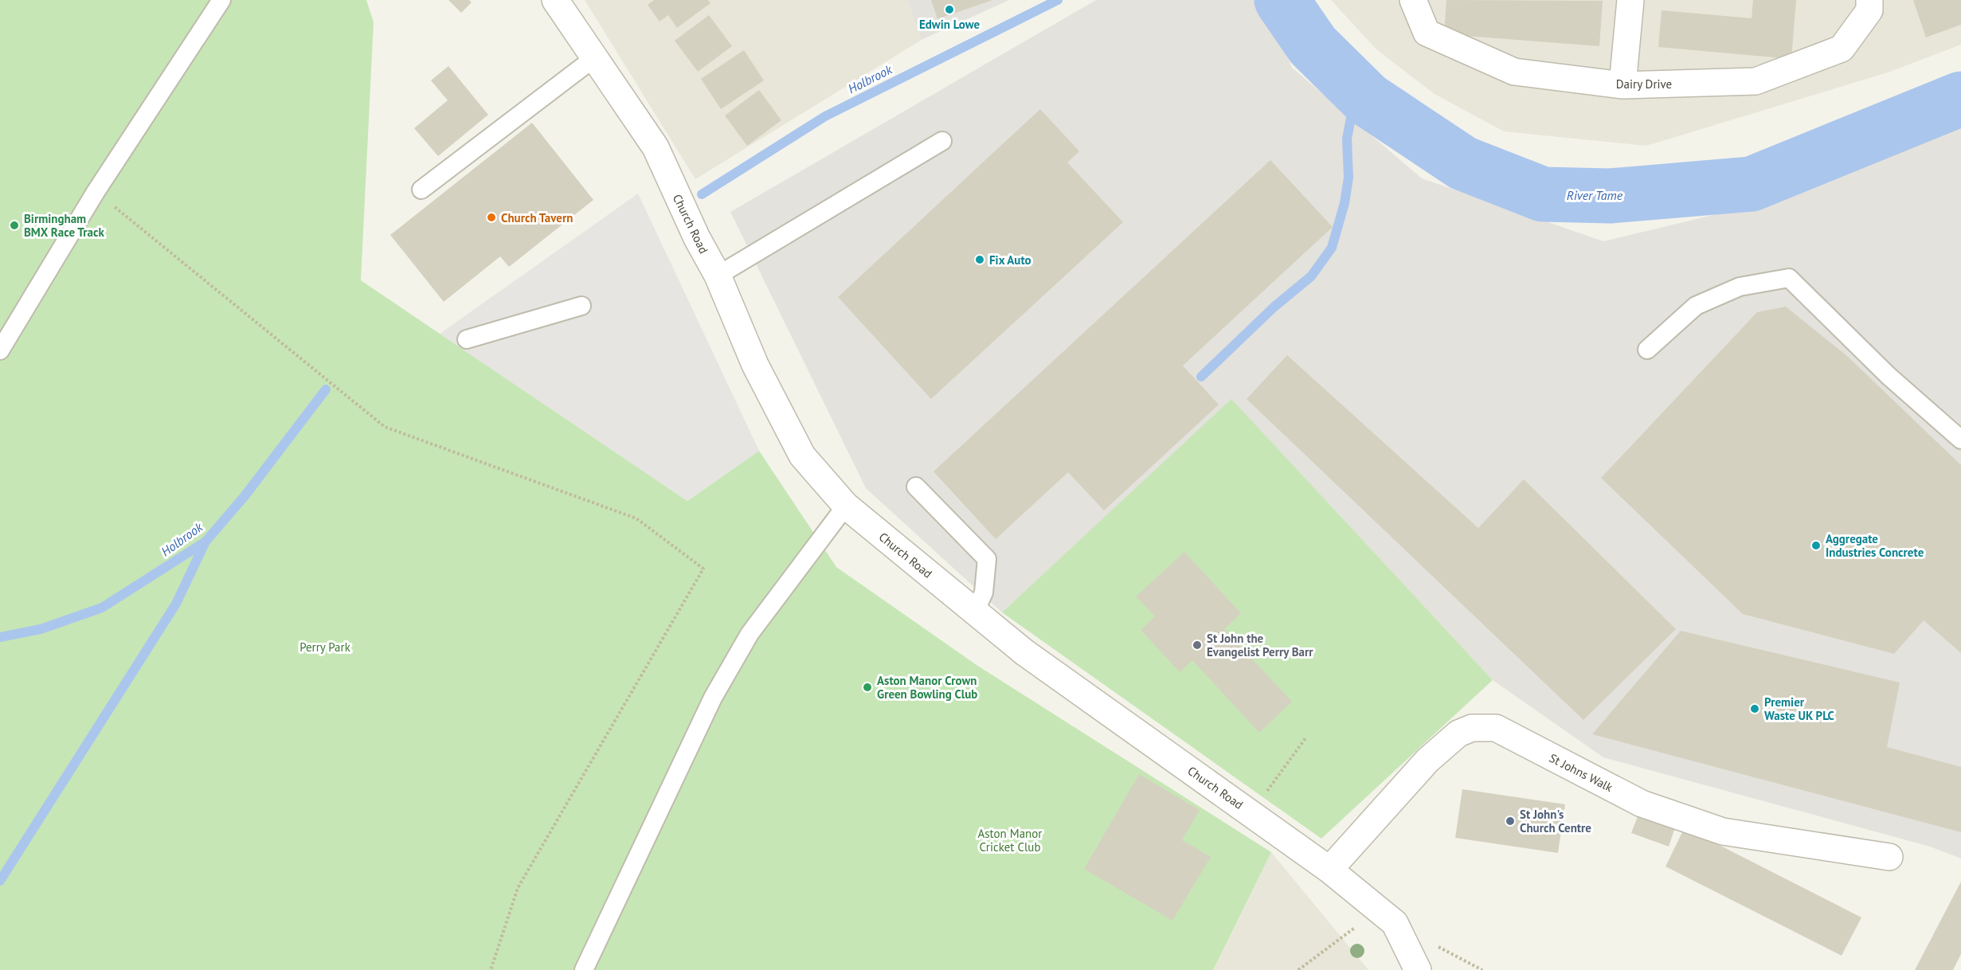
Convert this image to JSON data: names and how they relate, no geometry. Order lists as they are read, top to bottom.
{
  "streets": {
    "street": ["Dairy Drive", "Church Road", "St Johns Walk"]
  },
  "crossings": [
    ["Church Road", "St Johns Walk"]
  ],
  "water": ["Holbrook", "River Tame"],
  "parks": ["Perry Park", "Aston Manor Cricket Club"],
  "places": [
    "Edwin Lowe",
    "Church Tavern",
    "Birmingham BMX Race Track",
    "Fix Auto",
    "Aggregate Industries Concrete",
    "St John the Evangelist Perry Barr",
    "Aston Manor Crown Green Bowling Club",
    "Premier Waste UK PLC",
    "St John's Church Centre"
  ]
}
